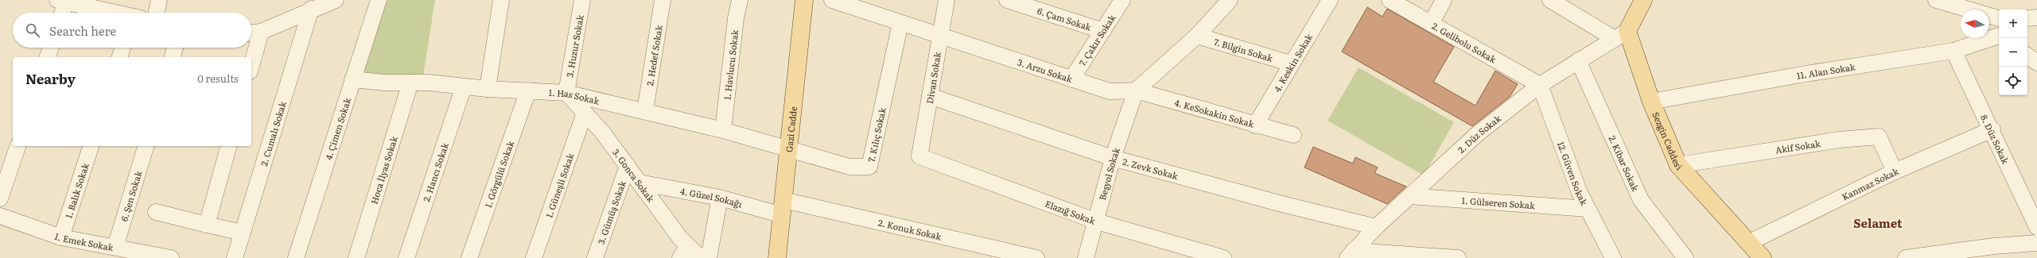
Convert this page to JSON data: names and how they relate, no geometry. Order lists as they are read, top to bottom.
{
  "streets": {
    "main road": ["Gazi Cadde", "Sezgin Caddesi"],
    "street": [
      "6. Çam Sokak",
      "7. Çakır Sokak",
      "2. Gelibolu Sokak",
      "3. Huzur Sokak",
      "7. Bilgin Sokak",
      "2. Hedef Sokak",
      "4. Keskin Sokak",
      "1. Havlucu Sokak",
      "3. Arzu Sokak",
      "11. Alan Sokak",
      "Divan Sokak",
      "1. Has Sokak",
      "4. KeSokakin Sokak",
      "4. Çimen Sokak",
      "2. Cumalı Sokak",
      "2. Düz Sokak",
      "7. Kılıç Sokak",
      "8. Düz Sokak",
      "Akif Sokak",
      "2. Kibar Sokak",
      "2. Zevk Sokak",
      "Hoca İlyas Sokak",
      "2. Hancı Sokak",
      "12. Güven Sokak",
      "Beşyol Sokak",
      "1. Görgülü Sokak",
      "3. Gonca Sokak",
      "Kanmaz Sokak",
      "1. Güneşli Sokak",
      "1. Balık Sokak",
      "6. Şen Sokak",
      "4. Güzel Sokağı",
      "1. Gülseren Sokak",
      "Elazığ Sokak",
      "3. Gümüş Sokak",
      "2. Konuk Sokak",
      "1. Emek Sokak"
    ]
  },
  "crossings": [
    ["6. Çam Sokak", "7. Çakır Sokak"],
    ["7. Çakır Sokak", "3. Arzu Sokak"],
    ["2. Gelibolu Sokak", "2. Düz Sokak"],
    ["2. Gelibolu Sokak", "12. Güven Sokak"],
    ["3. Huzur Sokak", "1. Has Sokak"],
    ["3. Huzur Sokak", "3. Gonca Sokak"],
    ["7. Bilgin Sokak", "4. Keskin Sokak"],
    ["2. Hedef Sokak", "1. Has Sokak"],
    ["4. Keskin Sokak", "4. KeSokakin Sokak"],
    ["1. Havlucu Sokak", "1. Has Sokak"],
    ["3. Arzu Sokak", "Divan Sokak"],
    ["3. Arzu Sokak", "4. KeSokakin Sokak"],
    ["3. Arzu Sokak", "7. Kılıç Sokak"],
    ["3. Arzu Sokak", "Beşyol Sokak"],
    ["11. Alan Sokak", "8. Düz Sokak"],
    ["11. Alan Sokak", "Sezgin Caddesi"],
    ["Divan Sokak", "2. Zevk Sokak"],
    ["Divan Sokak", "Elazığ Sokak"],
    ["1. Has Sokak", "4. Çimen Sokak"],
    ["1. Has Sokak", "Gazi Cadde"],
    ["1. Has Sokak", "7. Kılıç Sokak"],
    ["1. Has Sokak", "Hoca İlyas Sokak"],
    ["1. Has Sokak", "2. Hancı Sokak"],
    ["1. Has Sokak", "1. Görgülü Sokak"],
    ["1. Has Sokak", "3. Gonca Sokak"],
    ["4. KeSokakin Sokak", "Beşyol Sokak"],
    ["Gazi Cadde", "7. Kılıç Sokak"],
    ["Gazi Cadde", "4. Güzel Sokağı"],
    ["Gazi Cadde", "2. Konuk Sokak"],
    ["2. Düz Sokak", "Sezgin Caddesi"],
    ["2. Düz Sokak", "2. Kibar Sokak"],
    ["2. Düz Sokak", "2. Zevk Sokak"],
    ["2. Düz Sokak", "12. Güven Sokak"],
    ["2. Düz Sokak", "1. Gülseren Sokak"],
    ["8. Düz Sokak", "Kanmaz Sokak"],
    ["Sezgin Caddesi", "Akif Sokak"],
    ["Sezgin Caddesi", "Kanmaz Sokak"],
    ["Akif Sokak", "Kanmaz Sokak"],
    ["2. Zevk Sokak", "Beşyol Sokak"],
    ["12. Güven Sokak", "1. Gülseren Sokak"],
    ["Beşyol Sokak", "Elazığ Sokak"],
    ["3. Gonca Sokak", "1. Güneşli Sokak"],
    ["3. Gonca Sokak", "4. Güzel Sokağı"],
    ["3. Gonca Sokak", "3. Gümüş Sokak"],
    ["1. Balık Sokak", "1. Emek Sokak"],
    ["6. Şen Sokak", "1. Emek Sokak"],
    ["4. Güzel Sokağı", "2. Konuk Sokak"]
  ],
  "districts": ["Selamet"],
  "north": "left",
  "page": {
    "map_buttons": ["+", "−"],
    "search": "Search here",
    "heading": ["Nearby", "0 results"]
  }
}
